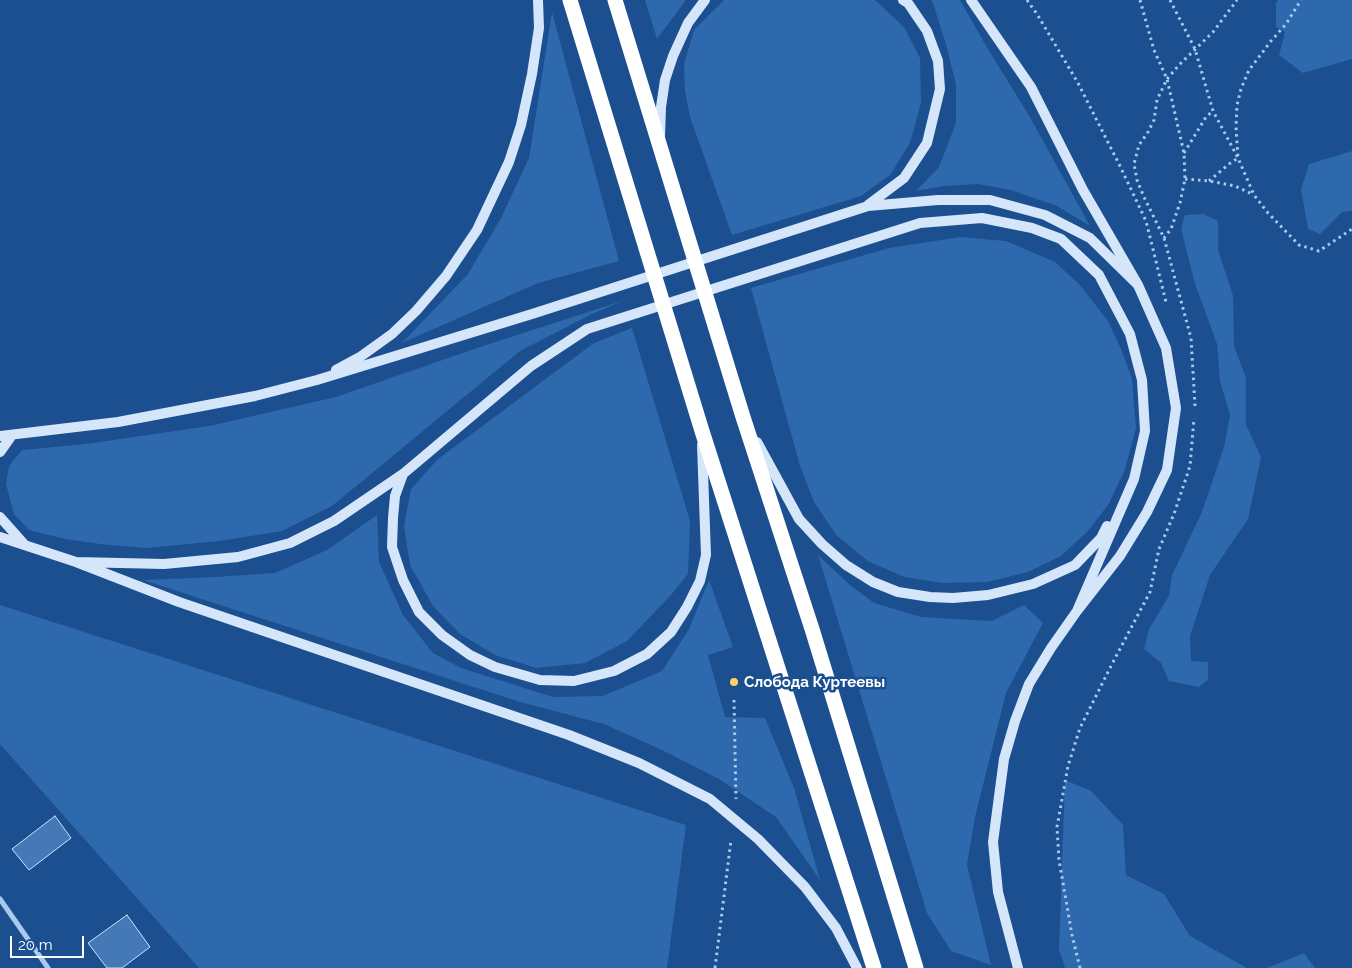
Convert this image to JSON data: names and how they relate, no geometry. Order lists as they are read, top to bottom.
{
  "places": ["Слобода Куртеевы"],
  "scale_bar": "20 m"
}
